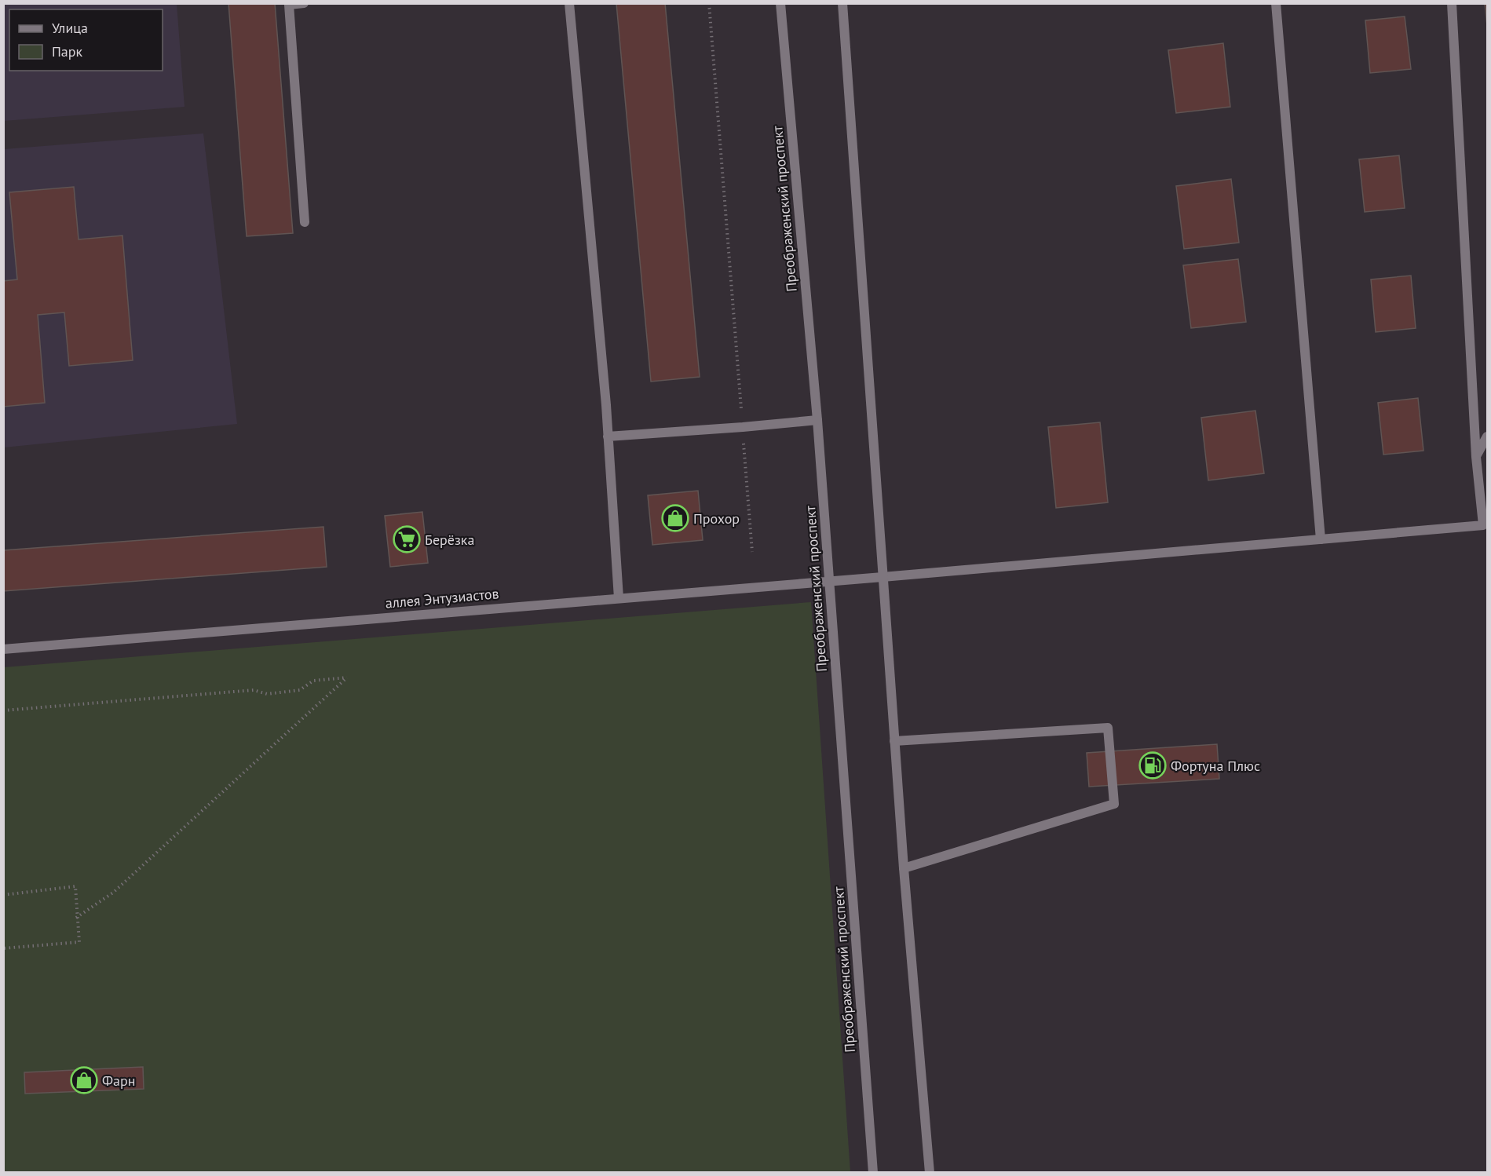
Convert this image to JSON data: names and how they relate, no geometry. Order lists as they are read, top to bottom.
{
  "streets": {
    "street": ["Преображенский проспект", "аллея Энтузиастов"]
  },
  "crossings": [
    ["Преображенский проспект", "аллея Энтузиастов"]
  ],
  "places": {
    "shop": ["Прохор", "Фарн"],
    "supermarket": ["Берёзка"],
    "fuel station": ["Фортуна Плюс"]
  },
  "legend": ["Улица", "Парк"]
}
